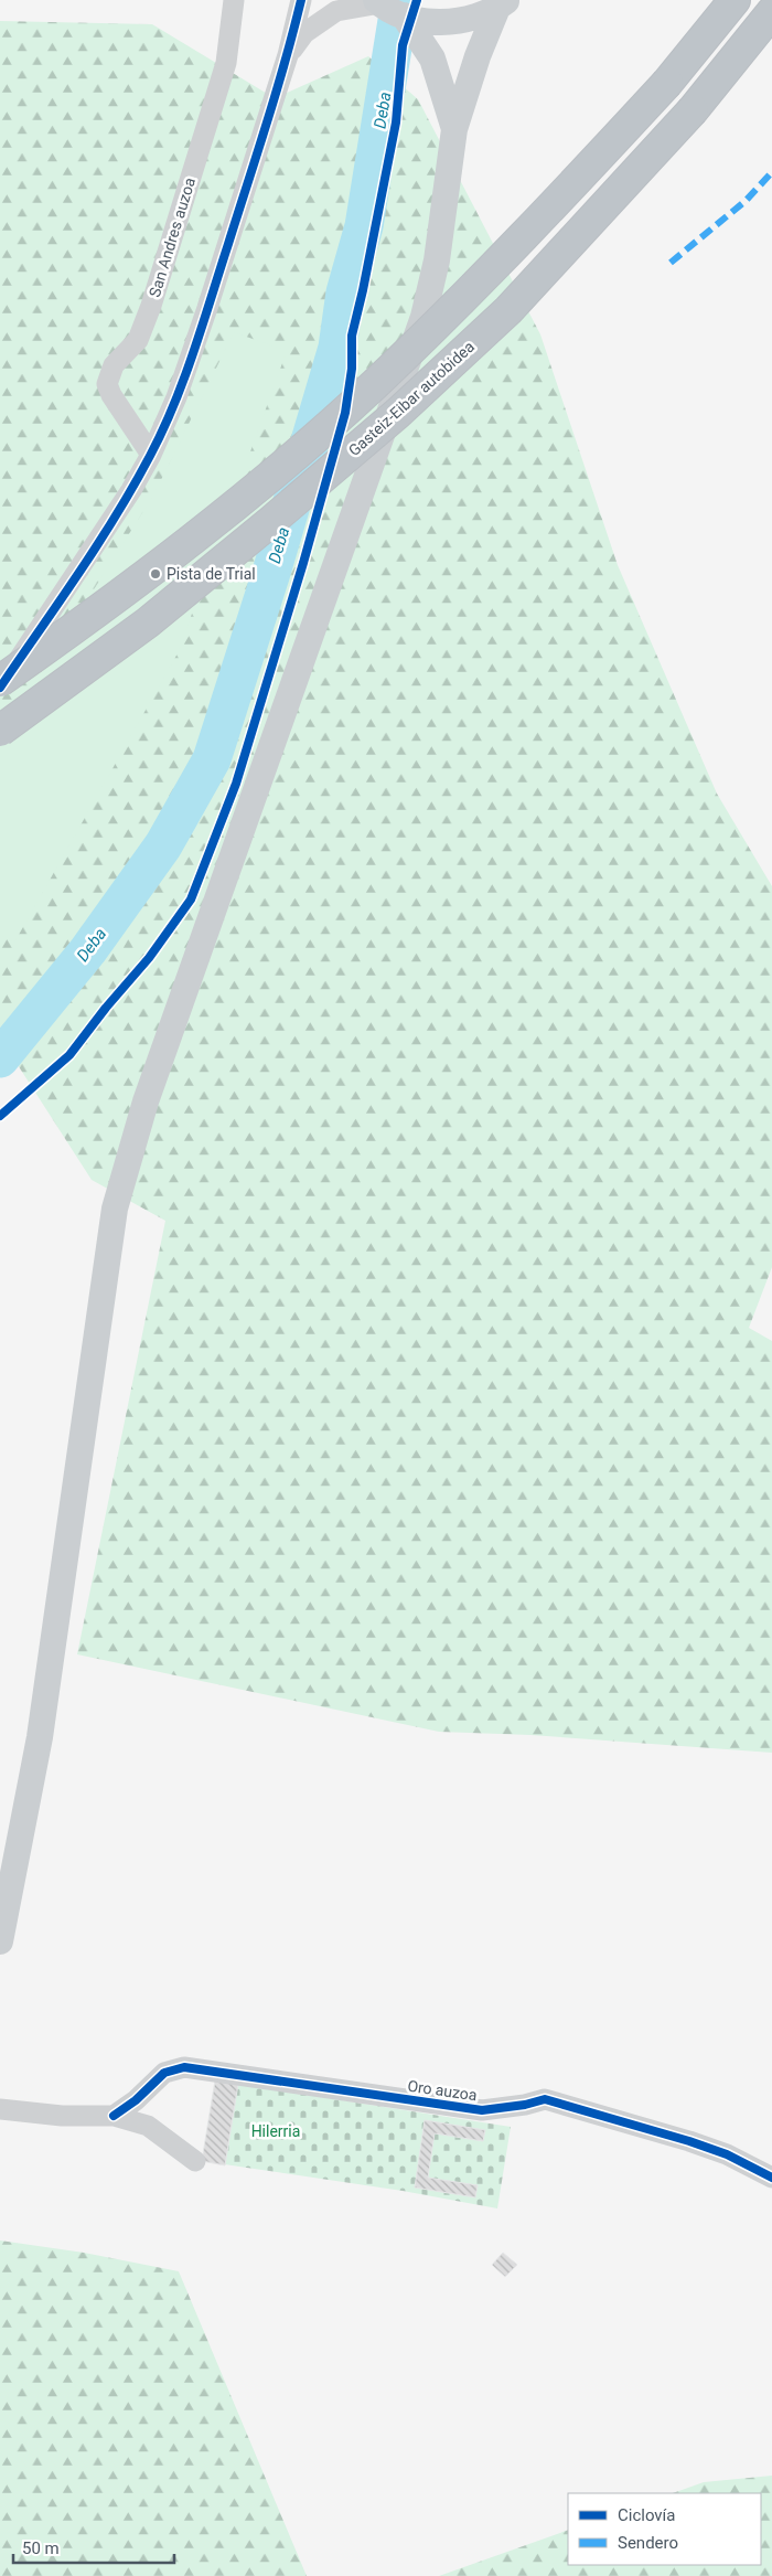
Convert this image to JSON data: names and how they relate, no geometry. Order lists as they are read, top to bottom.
{
  "streets": {
    "highway": ["Gasteiz-Eibar autobidea"],
    "street": ["San Andres auzoa", "Oro auzoa"]
  },
  "water": ["Deba"],
  "parks": ["Hilerria"],
  "places": ["Pista de Trial"],
  "legend": ["Ciclovía", "Sendero"],
  "scale_bar": "50 m"
}
